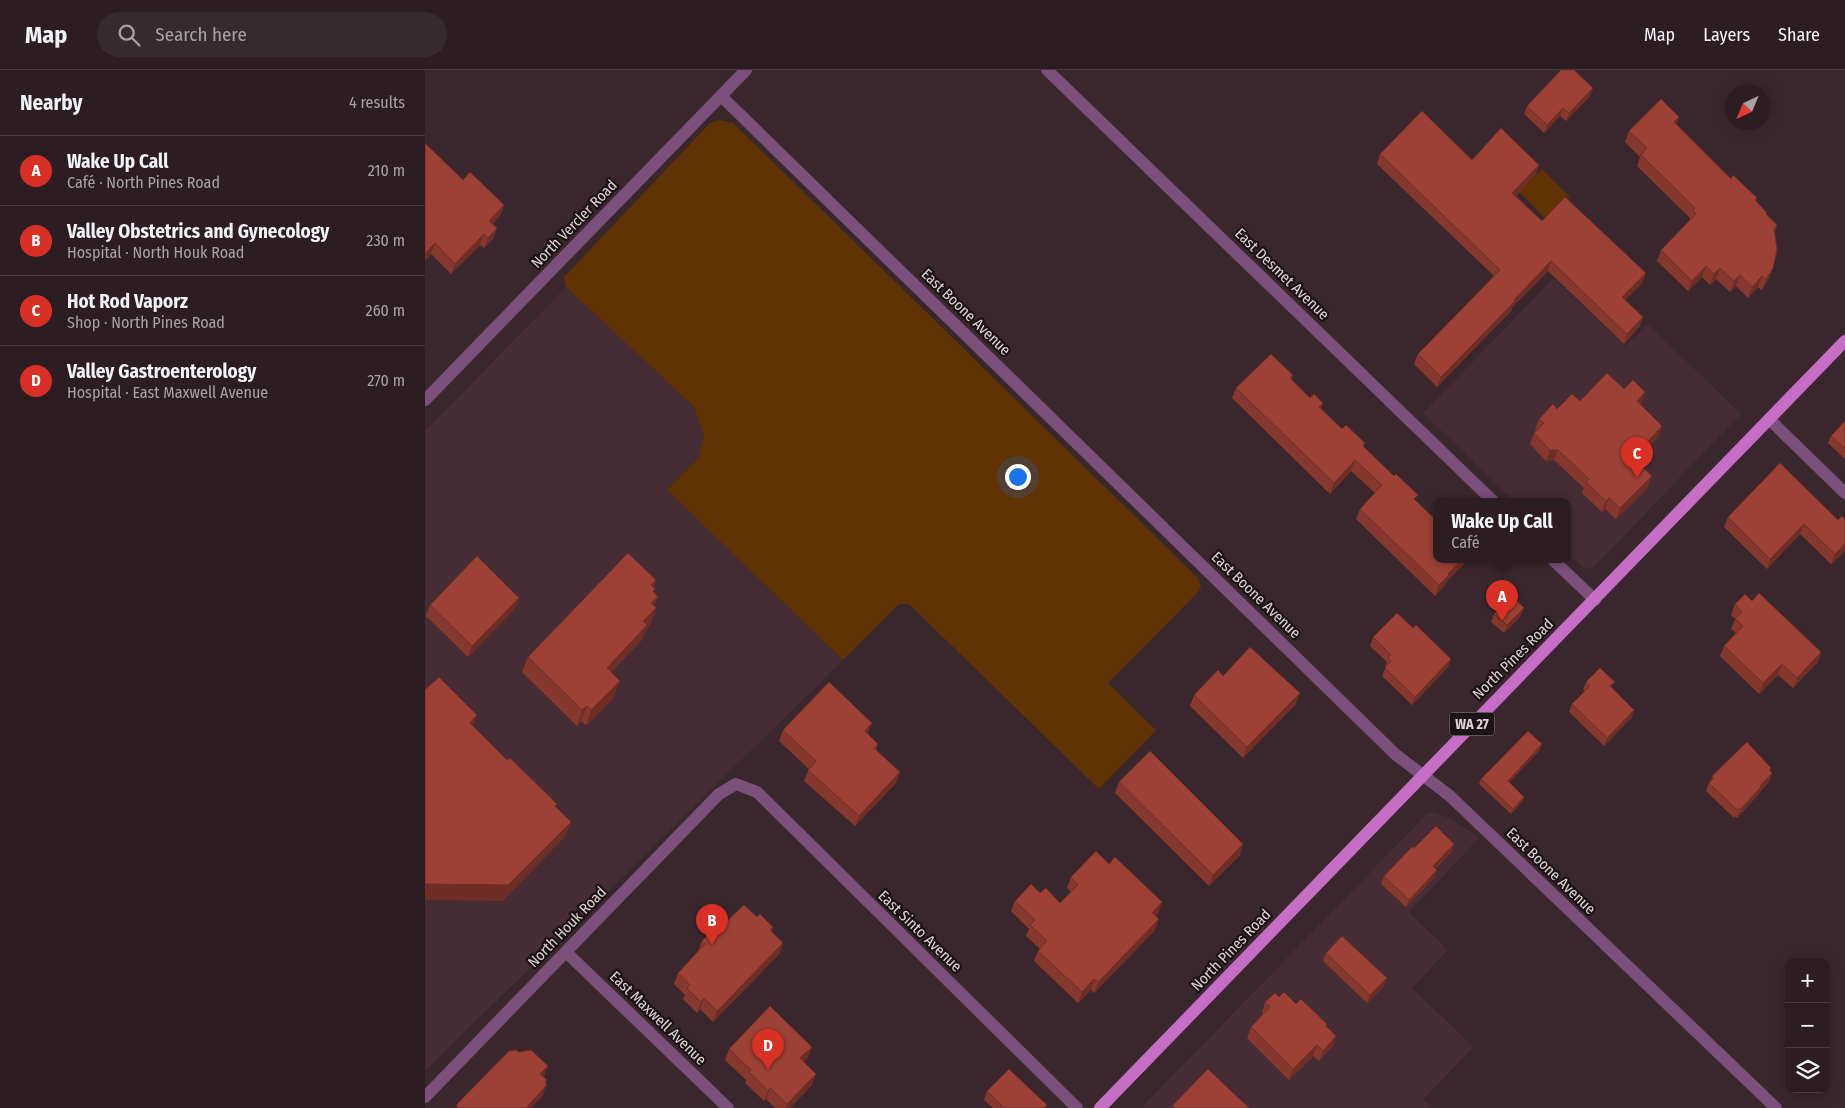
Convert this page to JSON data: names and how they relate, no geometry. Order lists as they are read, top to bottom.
{
  "streets": {
    "main road": ["North Pines Road", "WA 27"],
    "street": [
      "North Vercler Road",
      "East Desmet Avenue",
      "East Boone Avenue",
      "North Houk Road",
      "East Sinto Avenue",
      "East Maxwell Avenue"
    ]
  },
  "crossings": [
    ["North Vercler Road", "East Boone Avenue"],
    ["East Boone Avenue", "North Pines Road"],
    ["North Houk Road", "East Sinto Avenue"],
    ["North Houk Road", "East Maxwell Avenue"]
  ],
  "north": "bottom left",
  "page": {
    "header": "Map",
    "search": "Search here",
    "nav": ["Map", "Layers", "Share"],
    "heading": ["Nearby", "4 results"],
    "list": [
      {
        "mark": "A",
        "name": "Wake Up Call",
        "note": "Café · North Pines Road",
        "value": "210 m"
      },
      {
        "mark": "B",
        "name": "Valley Obstetrics and Gynecology",
        "note": "Hospital · North Houk Road",
        "value": "230 m"
      },
      {
        "mark": "C",
        "name": "Hot Rod Vaporz",
        "note": "Shop · North Pines Road",
        "value": "260 m"
      },
      {
        "mark": "D",
        "name": "Valley Gastroenterology",
        "note": "Hospital · East Maxwell Avenue",
        "value": "270 m"
      }
    ],
    "pins": [
      "C",
      "A",
      "B",
      "D"
    ],
    "popup": ["Wake Up Call", "Café"],
    "map_buttons": ["+", "−"]
  }
}
